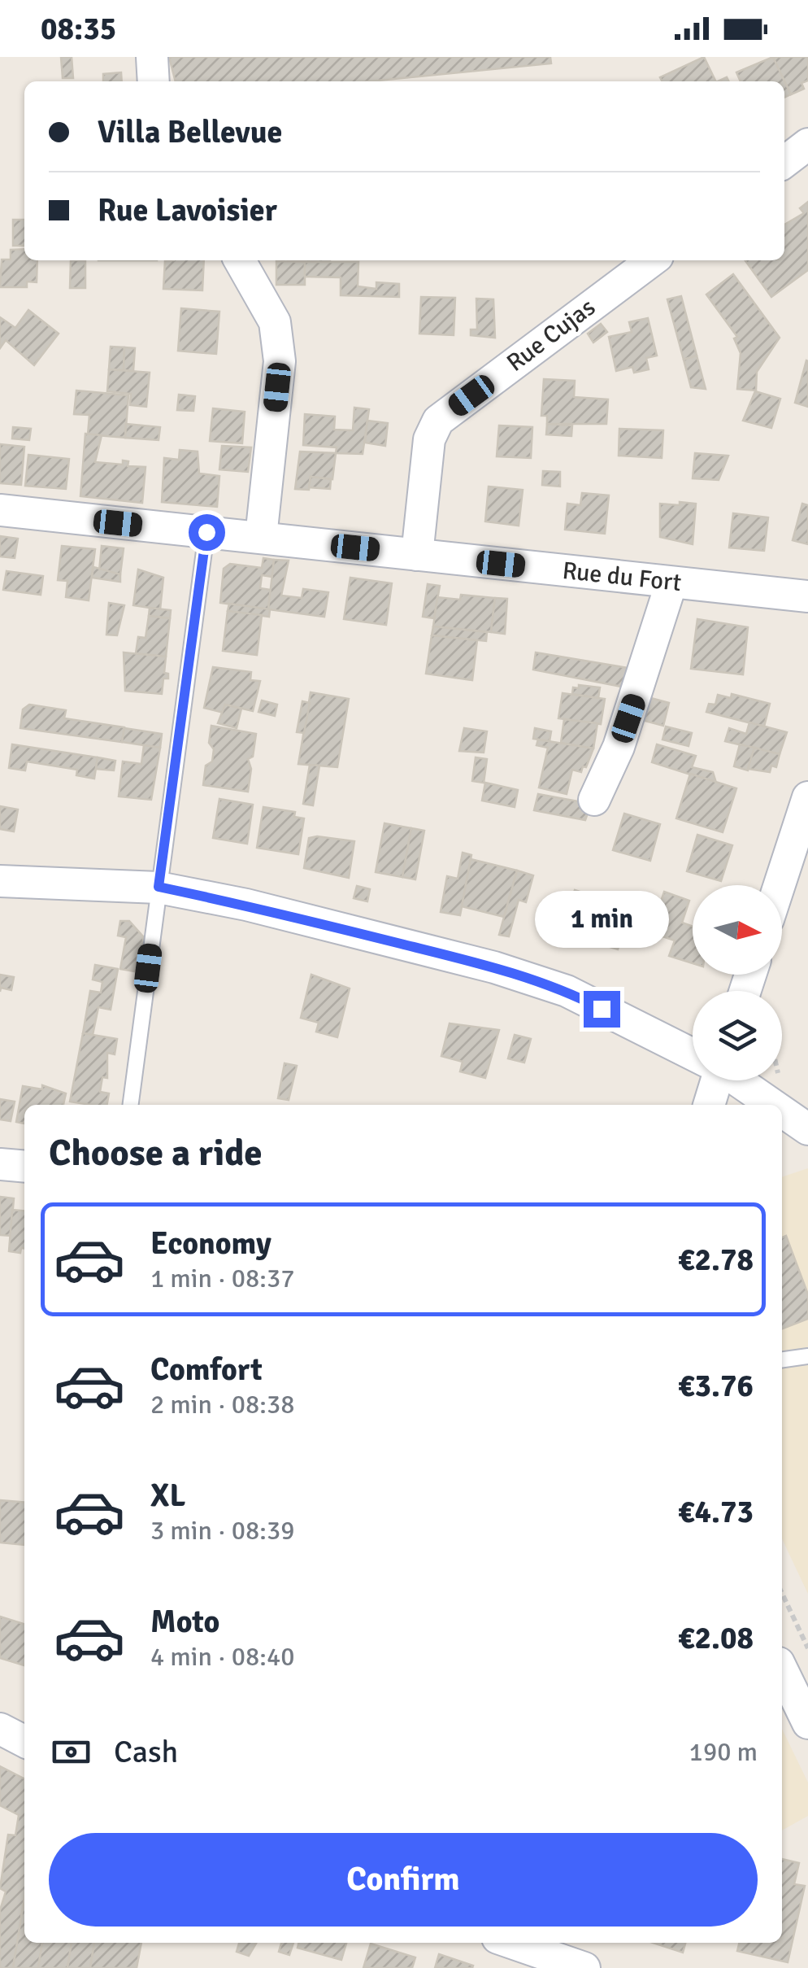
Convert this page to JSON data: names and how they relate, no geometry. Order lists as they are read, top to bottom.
{
  "streets": {
    "street": ["Rue Cujas", "Rue du Fort"]
  },
  "crossings": [
    ["Rue Cujas", "Rue du Fort"]
  ],
  "north": "right",
  "page": {
    "status": "08:35",
    "banner": ["Villa Bellevue", "Rue Lavoisier"],
    "bubble": "1 min",
    "heading": "Choose a ride",
    "list": [
      {
        "name": "Economy",
        "note": "1 min · 08:37",
        "value": "€2.78"
      },
      {
        "name": "Comfort",
        "note": "2 min · 08:38",
        "value": "€3.76"
      },
      {
        "name": "XL",
        "note": "3 min · 08:39",
        "value": "€4.73"
      },
      {
        "name": "Moto",
        "note": "4 min · 08:40",
        "value": "€2.08"
      }
    ],
    "pay": ["Cash", "190 m"],
    "buttons": "Confirm"
  }
}
